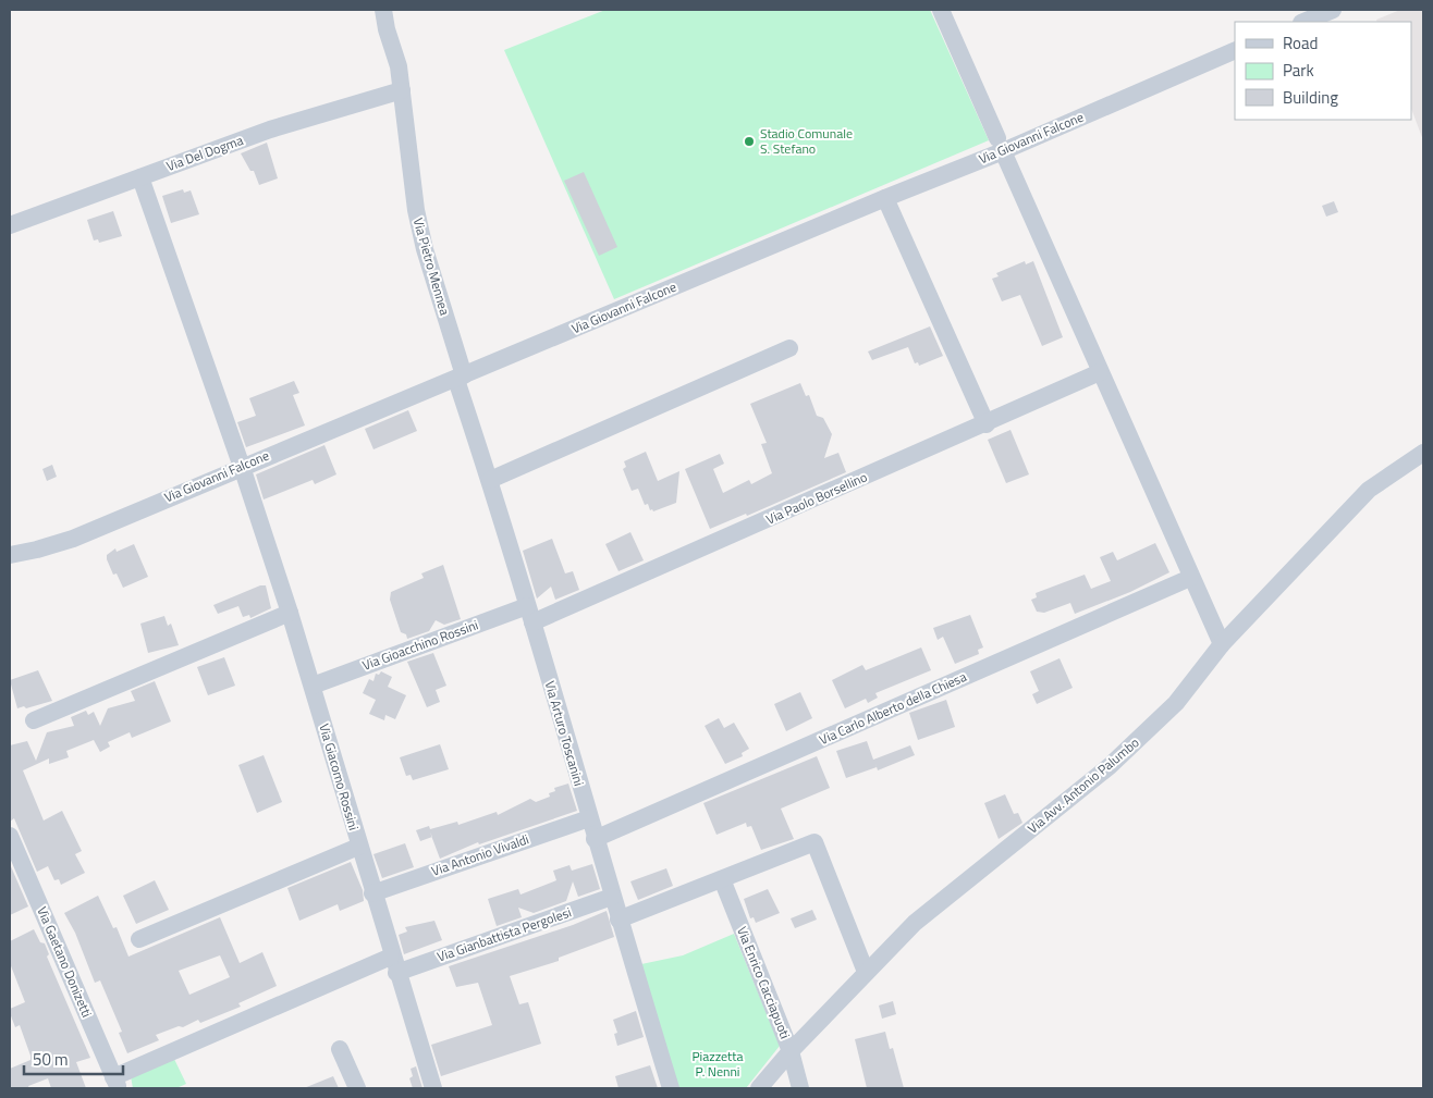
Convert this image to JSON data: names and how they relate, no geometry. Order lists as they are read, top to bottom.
{
  "streets": {
    "street": [
      "Via Giovanni Falcone",
      "Via Del Dogma",
      "Via Pietro Mennea",
      "Via Paolo Borsellino",
      "Via Gioacchino Rossini",
      "Via Carlo Alberto della Chiesa",
      "Via Arturo Toscanini",
      "Via Giacomo Rossini",
      "Via Avv. Antonio Palumbo",
      "Via Antonio Vivaldi",
      "Via Gianbattista Pergolesi",
      "Via Gaetano Donizetti",
      "Via Enrico Cacciapuoti"
    ]
  },
  "crossings": [
    ["Via Giovanni Falcone", "Via Pietro Mennea"],
    ["Via Giovanni Falcone", "Via Arturo Toscanini"],
    ["Via Giovanni Falcone", "Via Giacomo Rossini"],
    ["Via Del Dogma", "Via Pietro Mennea"],
    ["Via Del Dogma", "Via Giacomo Rossini"],
    ["Via Pietro Mennea", "Via Arturo Toscanini"],
    ["Via Paolo Borsellino", "Via Gioacchino Rossini"],
    ["Via Paolo Borsellino", "Via Arturo Toscanini"],
    ["Via Gioacchino Rossini", "Via Arturo Toscanini"],
    ["Via Gioacchino Rossini", "Via Giacomo Rossini"],
    ["Via Carlo Alberto della Chiesa", "Via Arturo Toscanini"],
    ["Via Arturo Toscanini", "Via Antonio Vivaldi"],
    ["Via Arturo Toscanini", "Via Gianbattista Pergolesi"],
    ["Via Giacomo Rossini", "Via Antonio Vivaldi"],
    ["Via Giacomo Rossini", "Via Gianbattista Pergolesi"],
    ["Via Avv. Antonio Palumbo", "Via Enrico Cacciapuoti"],
    ["Via Gianbattista Pergolesi", "Via Gaetano Donizetti"]
  ],
  "parks": ["Piazzetta P. Nenni"],
  "places": ["Stadio Comunale S. Stefano"],
  "legend": ["Road", "Park", "Building"],
  "scale_bar": "50 m"
}
